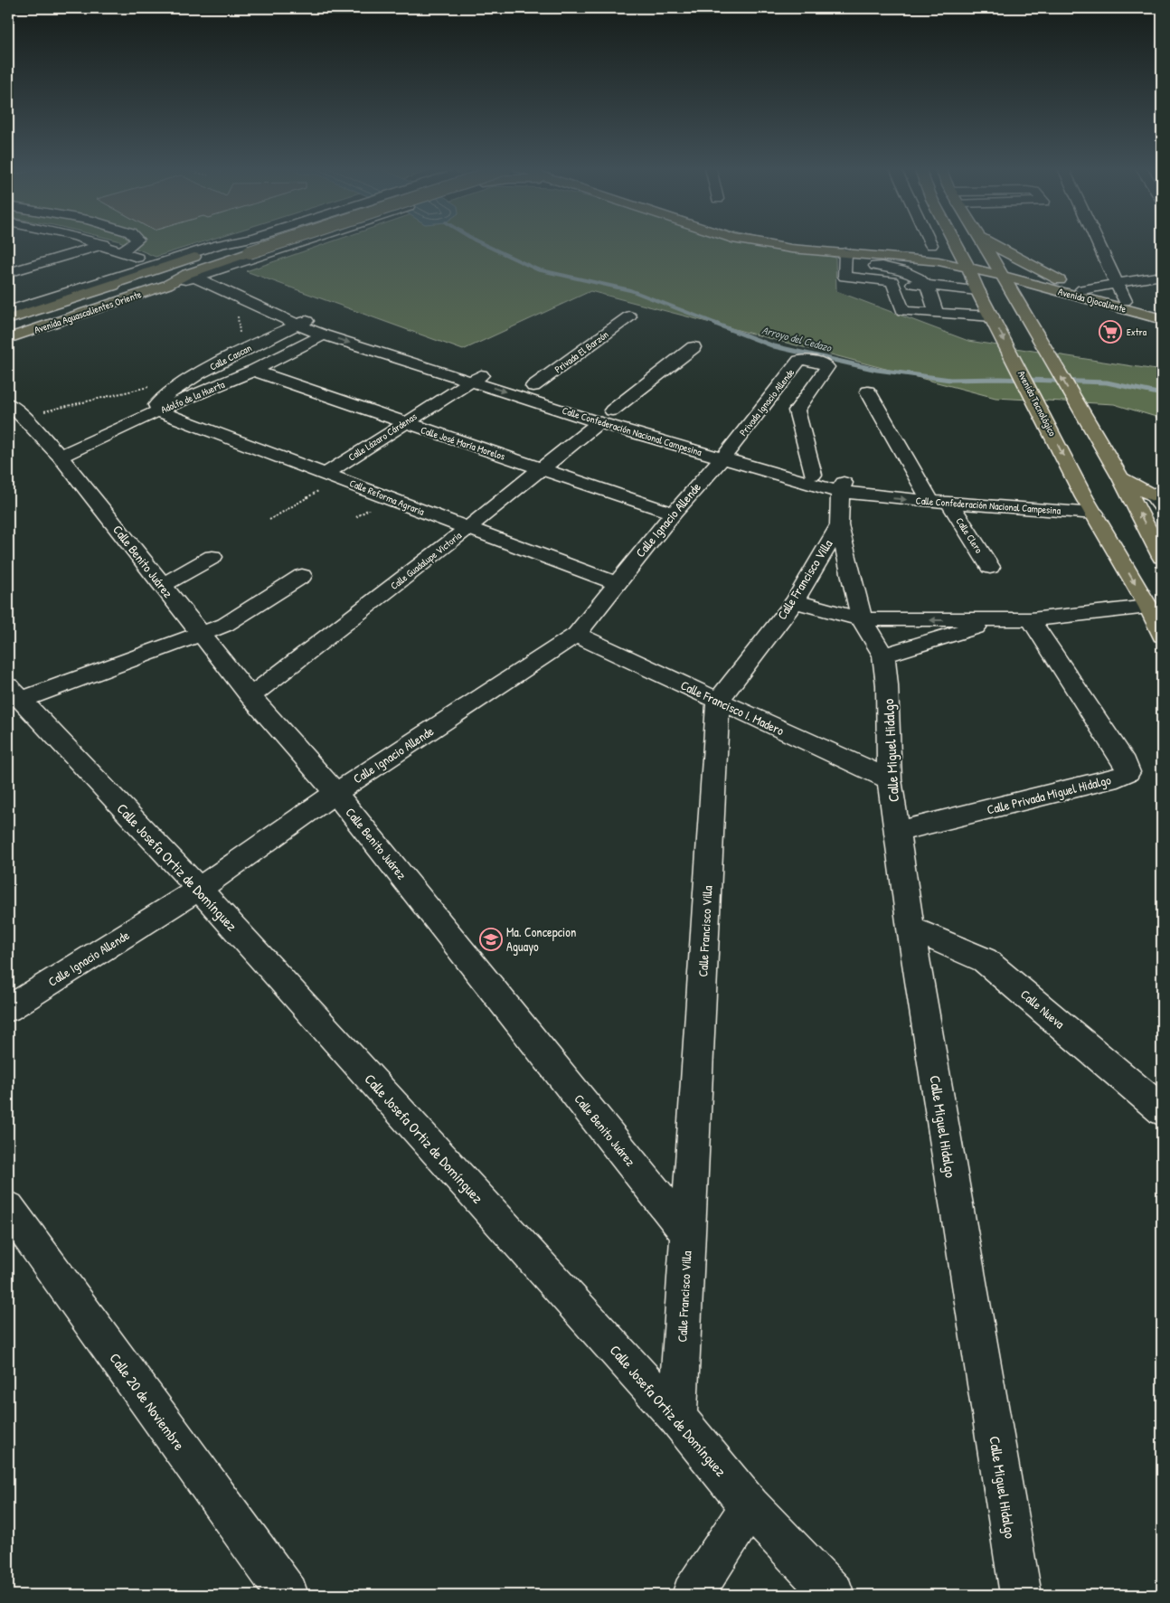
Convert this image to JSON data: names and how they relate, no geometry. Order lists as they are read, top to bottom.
{
  "streets": {
    "main road": ["Avenida Ojocaliente", "Avenida Aguascalientes Oriente", "Avenida Tecnológico"],
    "street": [
      "Privada El Barzón",
      "Calle Cascan",
      "Adolfo de la Huerta",
      "Privada Ignacio Allende",
      "Calle Confederación Nacional Campesina",
      "Calle Lázaro Cárdenas",
      "Calle José María Morelos",
      "Calle Reforma Agraria",
      "Calle Ignacio Allende",
      "Calle Clero",
      "Calle Guadalupe Victoria",
      "Calle Benito Juárez",
      "Calle Francisco Villa",
      "Calle Francisco I. Madero",
      "Calle Miguel Hidalgo",
      "Calle Privada Miguel Hidalgo",
      "Calle Josefa Ortiz de Domínguez",
      "Calle Nueva",
      "Calle 20 de Noviembre"
    ]
  },
  "crossings": [
    ["Avenida Ojocaliente", "Avenida Tecnológico"],
    ["Avenida Aguascalientes Oriente", "Calle Confederación Nacional Campesina"],
    ["Privada El Barzón", "Calle Confederación Nacional Campesina"],
    ["Calle Cascan", "Adolfo de la Huerta"],
    ["Calle Cascan", "Calle Confederación Nacional Campesina"],
    ["Calle Cascan", "Calle Reforma Agraria"],
    ["Adolfo de la Huerta", "Calle Confederación Nacional Campesina"],
    ["Adolfo de la Huerta", "Calle José María Morelos"],
    ["Adolfo de la Huerta", "Calle Reforma Agraria"],
    ["Adolfo de la Huerta", "Calle Benito Juárez"],
    ["Privada Ignacio Allende", "Calle Confederación Nacional Campesina"],
    ["Privada Ignacio Allende", "Calle Ignacio Allende"],
    ["Avenida Tecnológico", "Calle Confederación Nacional Campesina"],
    ["Calle Confederación Nacional Campesina", "Calle Lázaro Cárdenas"],
    ["Calle Confederación Nacional Campesina", "Calle Ignacio Allende"],
    ["Calle Confederación Nacional Campesina", "Calle Clero"],
    ["Calle Confederación Nacional Campesina", "Calle Guadalupe Victoria"],
    ["Calle Confederación Nacional Campesina", "Calle Francisco Villa"],
    ["Calle Lázaro Cárdenas", "Calle José María Morelos"],
    ["Calle Lázaro Cárdenas", "Calle Reforma Agraria"],
    ["Calle José María Morelos", "Calle Ignacio Allende"],
    ["Calle José María Morelos", "Calle Guadalupe Victoria"],
    ["Calle Reforma Agraria", "Calle Ignacio Allende"],
    ["Calle Reforma Agraria", "Calle Guadalupe Victoria"],
    ["Calle Ignacio Allende", "Calle Benito Juárez"],
    ["Calle Ignacio Allende", "Calle Francisco I. Madero"],
    ["Calle Ignacio Allende", "Calle Josefa Ortiz de Domínguez"],
    ["Calle Guadalupe Victoria", "Calle Benito Juárez"],
    ["Calle Benito Juárez", "Calle Francisco Villa"],
    ["Calle Francisco Villa", "Calle Francisco I. Madero"],
    ["Calle Francisco Villa", "Calle Miguel Hidalgo"],
    ["Calle Francisco Villa", "Calle Josefa Ortiz de Domínguez"],
    ["Calle Francisco I. Madero", "Calle Miguel Hidalgo"],
    ["Calle Miguel Hidalgo", "Calle Privada Miguel Hidalgo"],
    ["Calle Miguel Hidalgo", "Calle Nueva"]
  ],
  "water": ["Arroyo del Cedazo"],
  "places": {
    "supermarket": ["Extra"],
    "school or university": ["Ma. Concepcion Aguayo"]
  }
}
